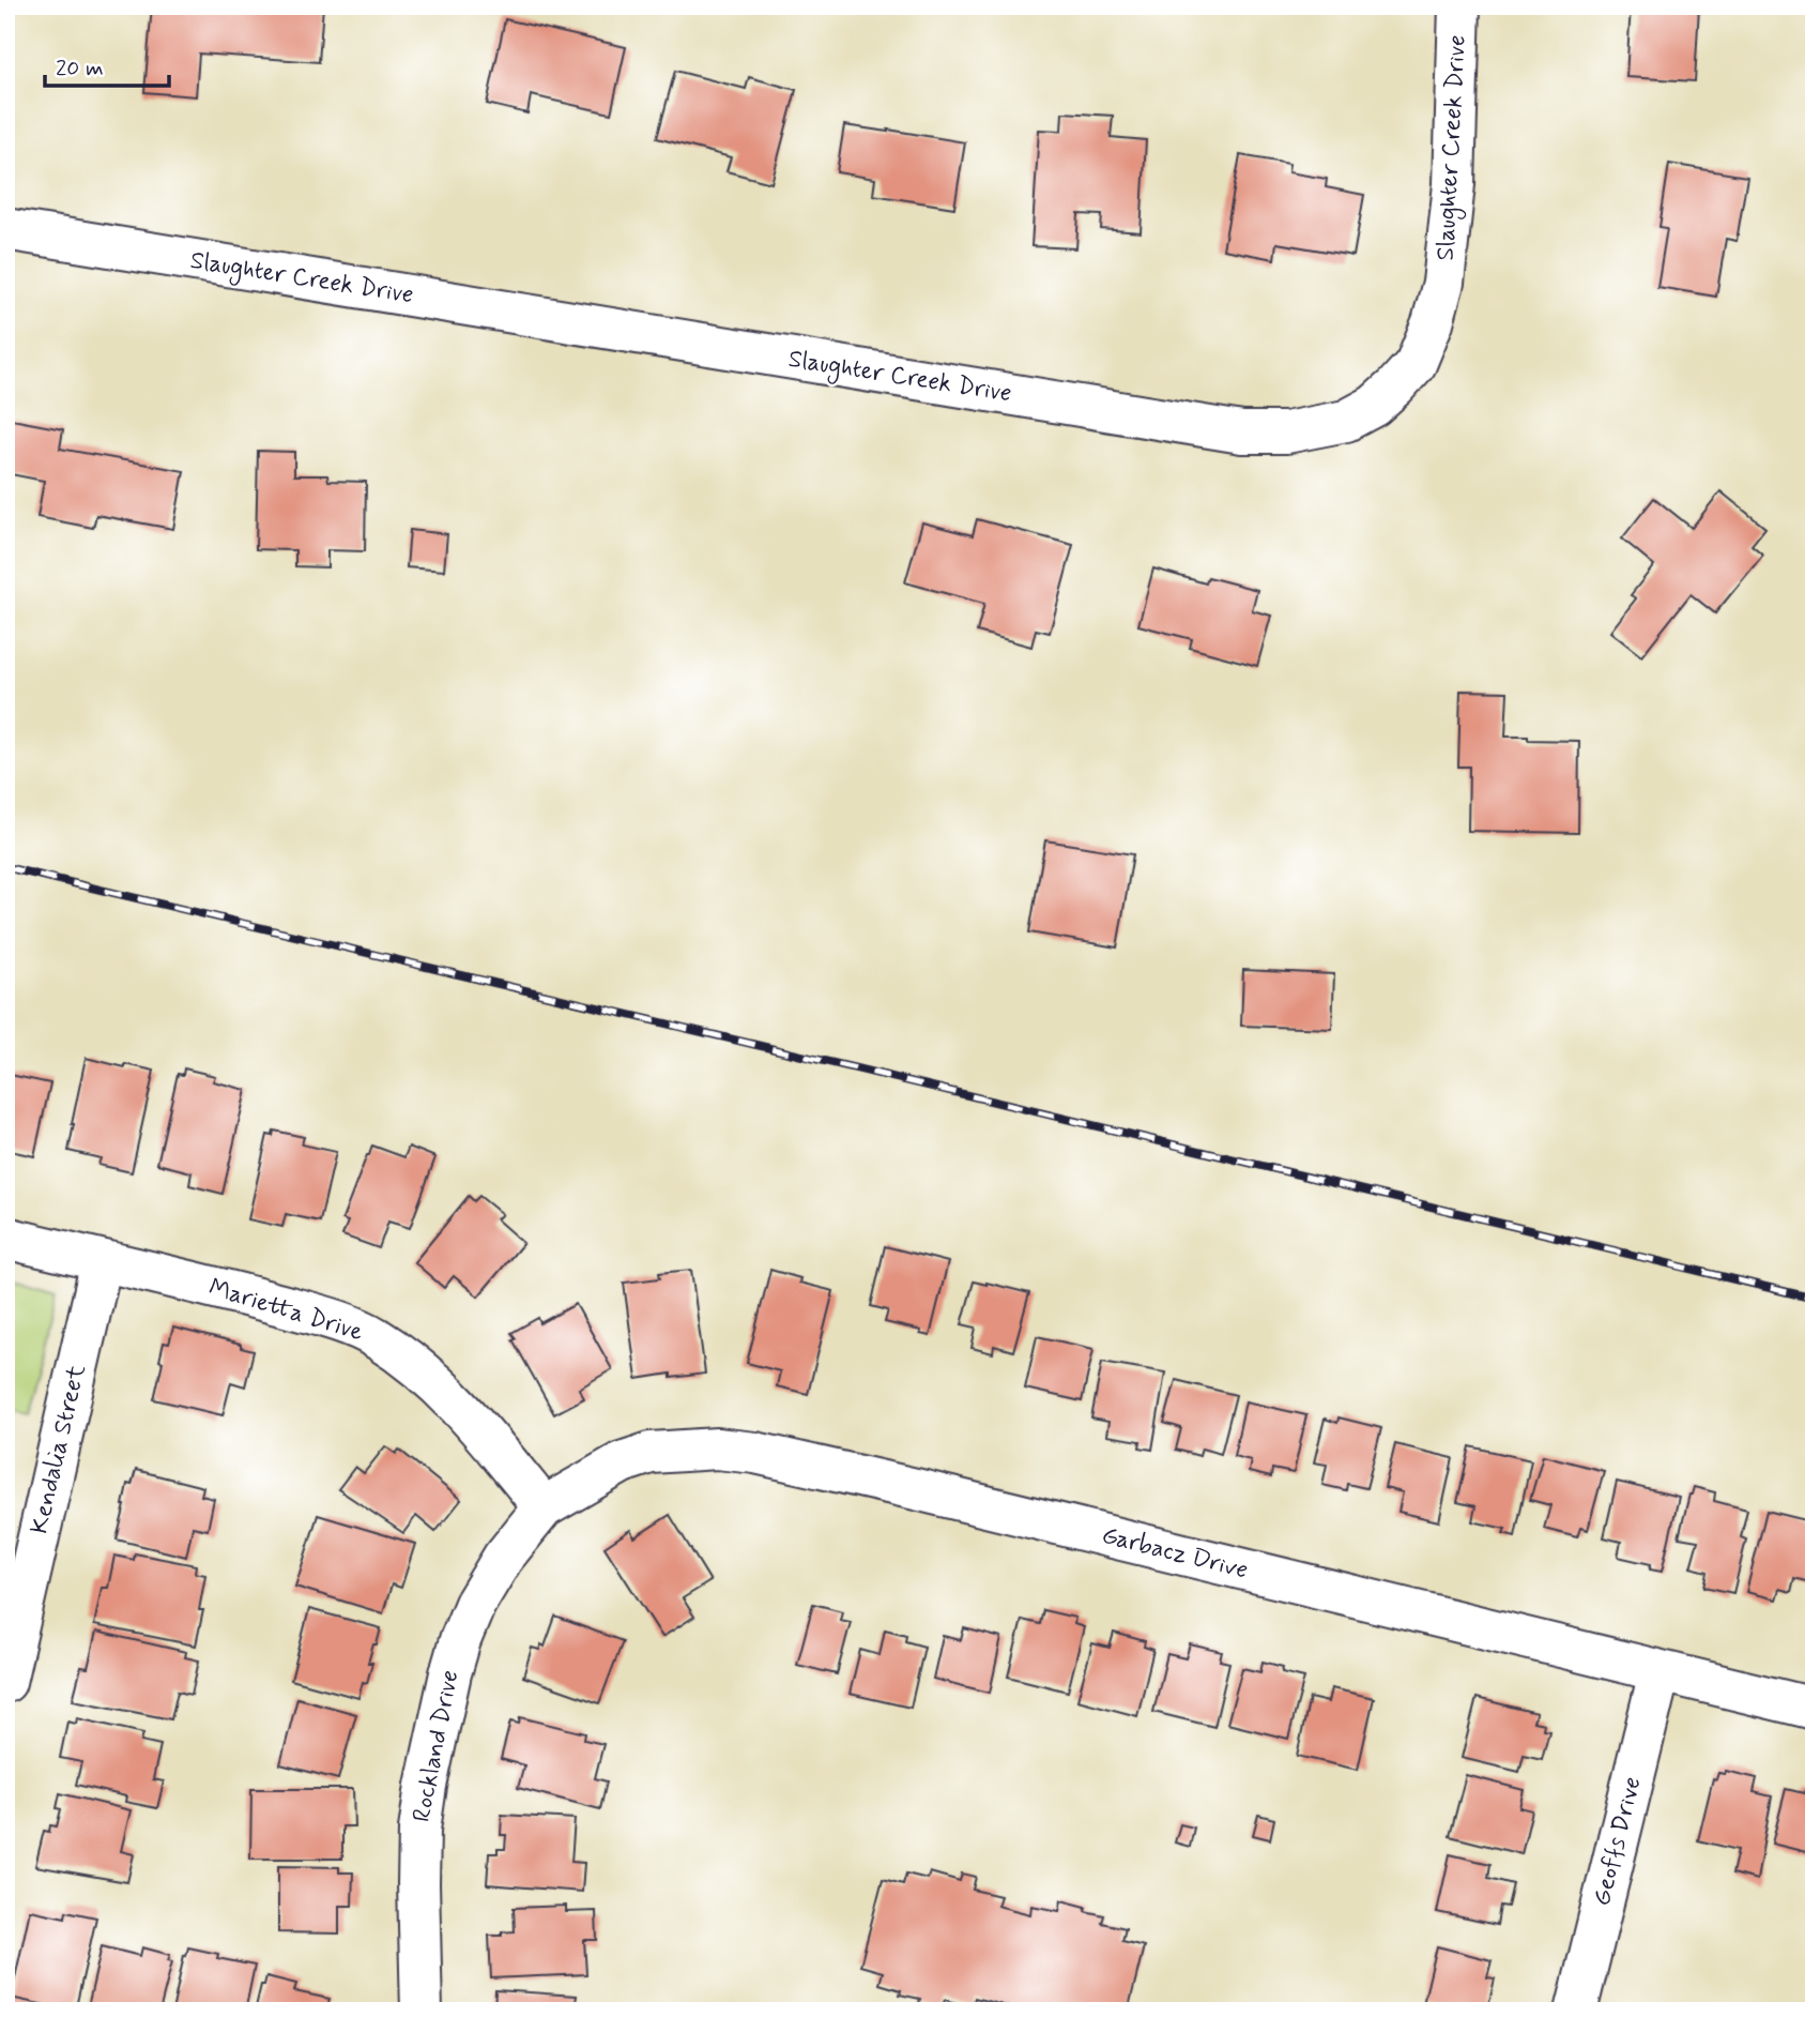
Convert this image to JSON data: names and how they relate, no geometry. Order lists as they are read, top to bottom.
{
  "streets": {
    "street": [
      "Slaughter Creek Drive",
      "Marietta Drive",
      "Kendalia Street",
      "Garbacz Drive",
      "Rockland Drive",
      "Geoffs Drive"
    ]
  },
  "crossings": [
    ["Marietta Drive", "Kendalia Street"],
    ["Marietta Drive", "Garbacz Drive"],
    ["Marietta Drive", "Rockland Drive"],
    ["Garbacz Drive", "Rockland Drive"],
    ["Garbacz Drive", "Geoffs Drive"]
  ],
  "scale_bar": "20 m"
}
